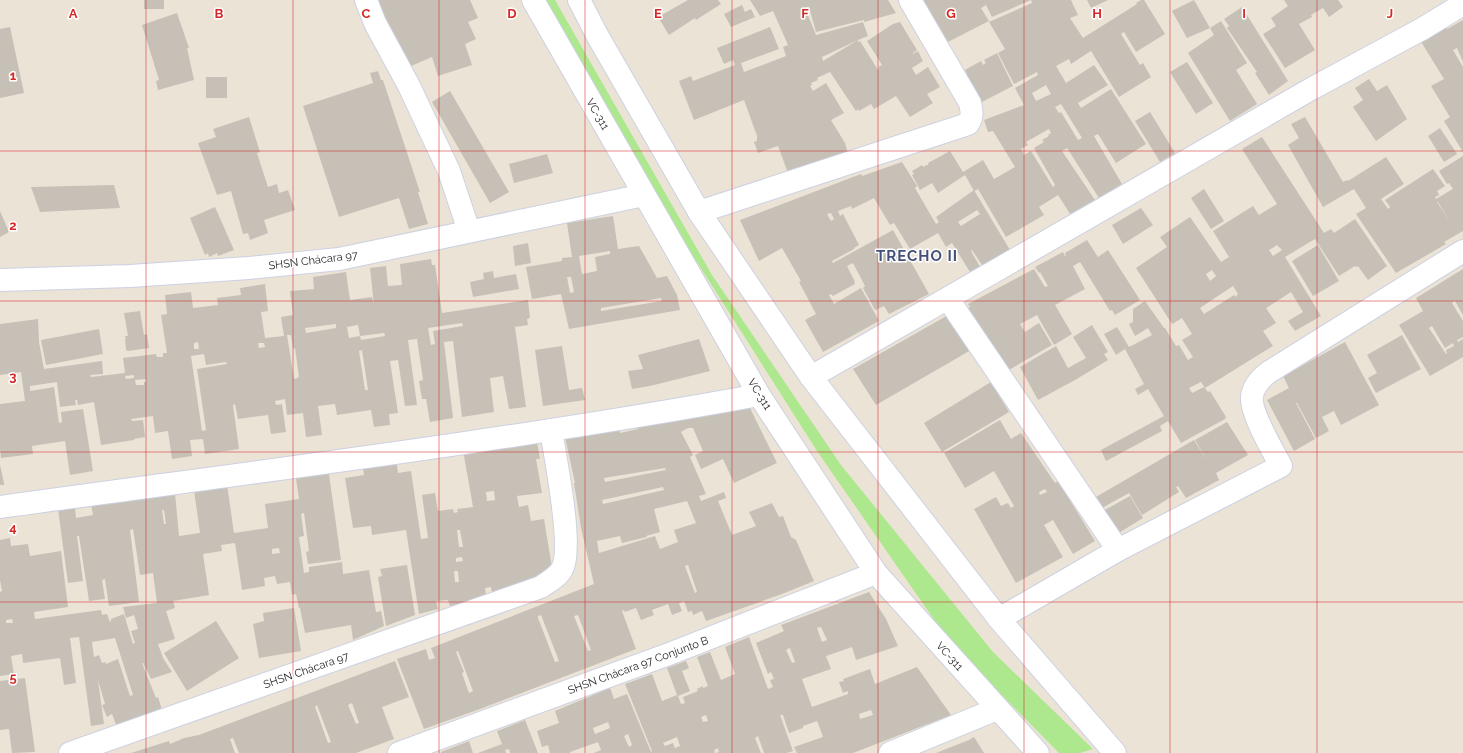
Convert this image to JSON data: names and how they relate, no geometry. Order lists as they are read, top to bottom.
{
  "streets": {
    "street": ["VC-311", "SHSN Chácara 97", "SHSN Chácara 97 Conjunto B"]
  },
  "crossings": [
    ["VC-311", "SHSN Chácara 97"],
    ["VC-311", "SHSN Chácara 97 Conjunto B"]
  ],
  "districts": ["TRECHO II"],
  "grid": {
    "columns": [
      "A",
      "B",
      "C",
      "D",
      "E",
      "F",
      "G",
      "H",
      "I",
      "J"
    ],
    "rows": [
      "1",
      "2",
      "3",
      "4",
      "5"
    ]
  }
}
